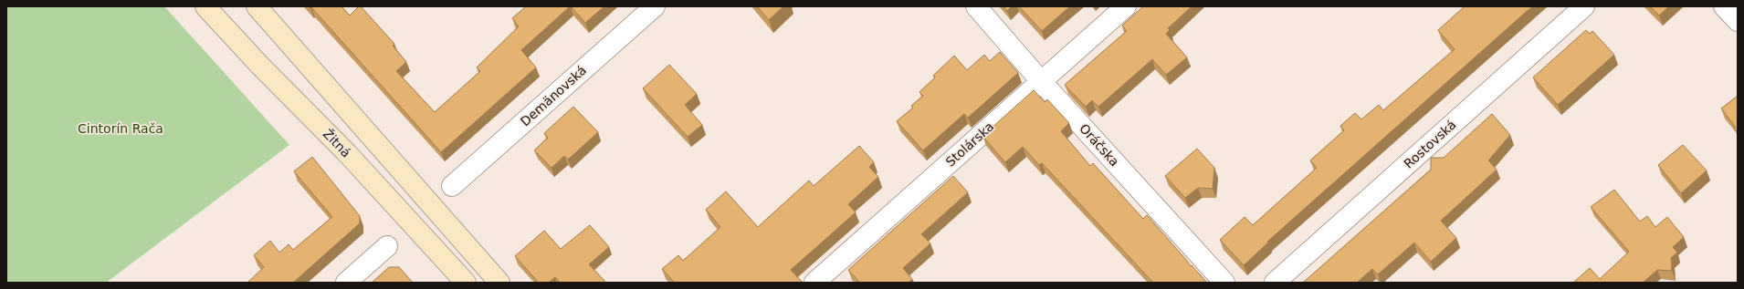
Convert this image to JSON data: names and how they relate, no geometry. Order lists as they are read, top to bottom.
{
  "streets": {
    "main road": ["Žitná"],
    "street": [
      "Demänovská",
      "Stolárska",
      "Rostovská",
      "Oráčska"
    ]
  },
  "crossings": [
    ["Stolárska", "Oráčska"]
  ],
  "parks": ["Cintorín Rača"]
}
